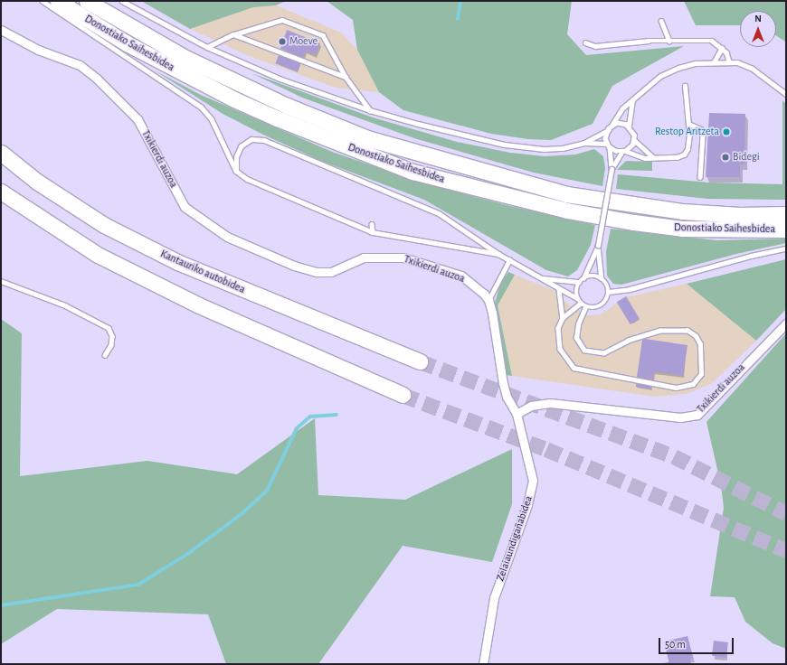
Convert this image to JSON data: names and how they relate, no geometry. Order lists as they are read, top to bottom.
{
  "streets": {
    "highway": ["Donostiako Saihesbidea", "Kantauriko autobidea"],
    "street": ["Txikierdi auzoa", "Zelaiaundigañabidea"]
  },
  "crossings": [
    ["Txikierdi auzoa", "Zelaiaundigañabidea"]
  ],
  "places": ["Moeve", "Restop Aritzeta", "Bidegi"],
  "scale_bar": "50 m",
  "north": "top"
}
